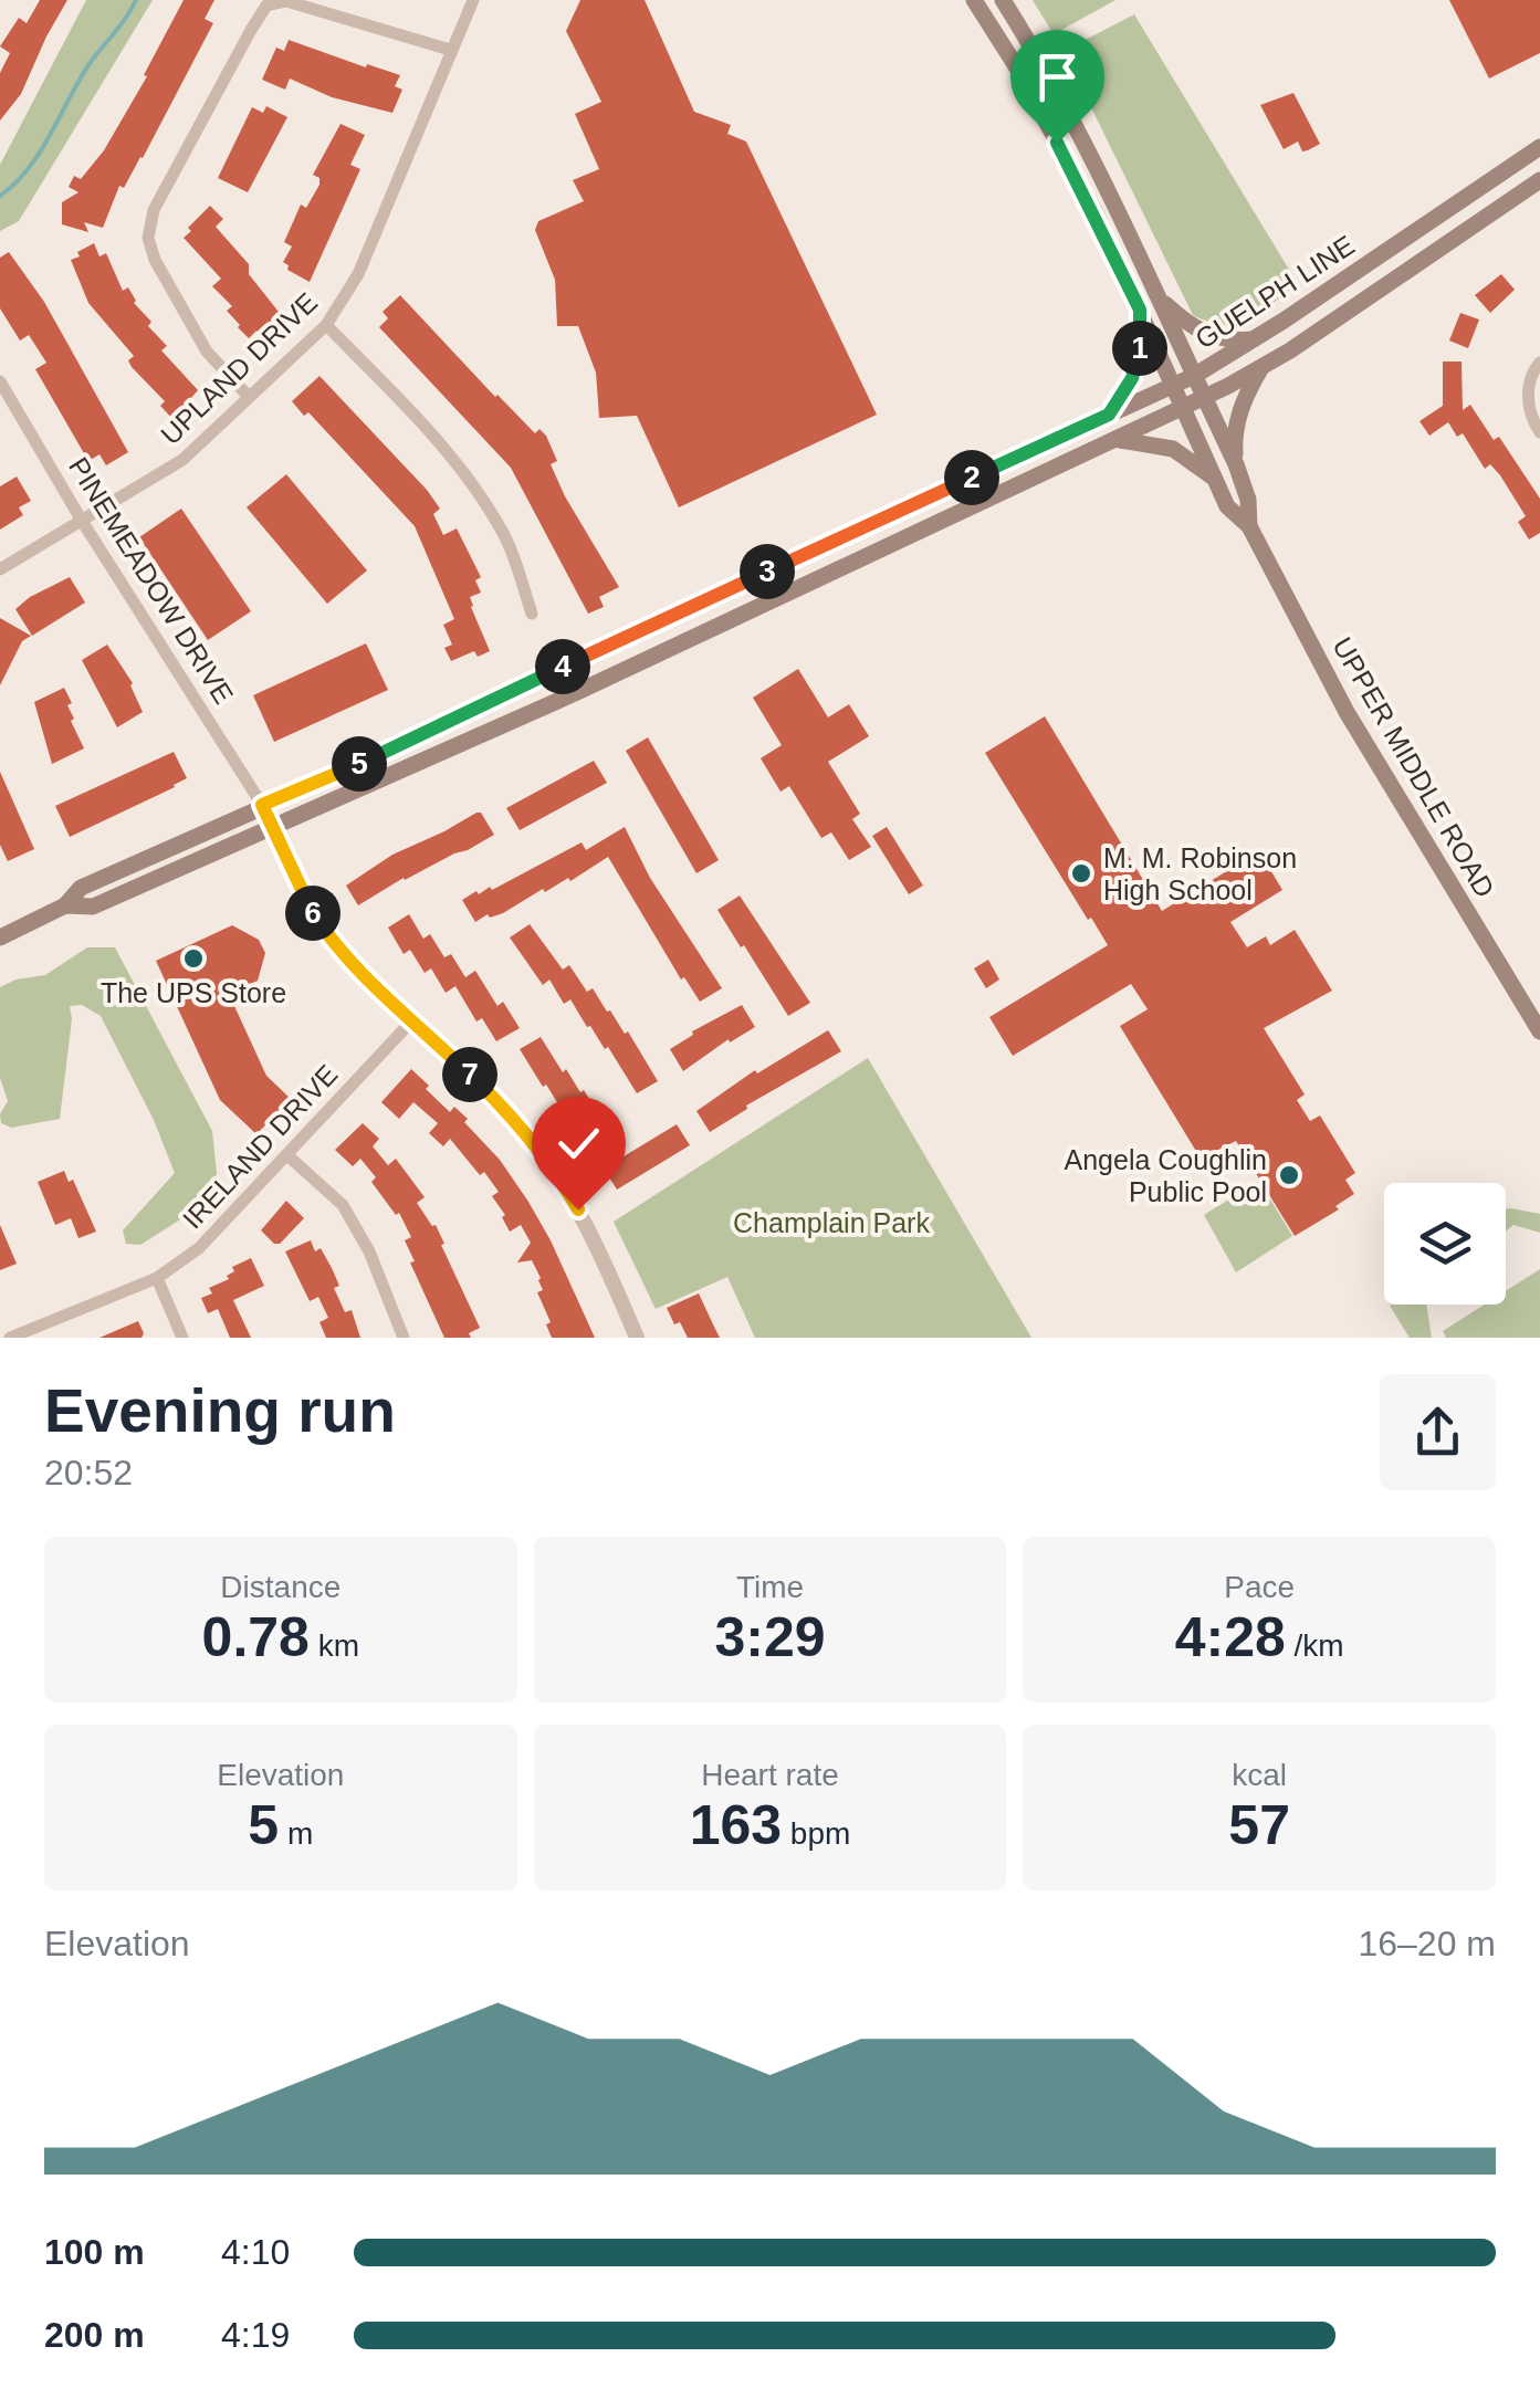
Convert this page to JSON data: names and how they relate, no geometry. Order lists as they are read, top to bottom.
{
  "streets": {
    "main road": ["GUELPH LINE", "UPPER MIDDLE ROAD"],
    "street": ["UPLAND DRIVE", "PINEMEADOW DRIVE", "IRELAND DRIVE"]
  },
  "crossings": [
    ["GUELPH LINE", "PINEMEADOW DRIVE"],
    ["GUELPH LINE", "UPPER MIDDLE ROAD"],
    ["UPLAND DRIVE", "PINEMEADOW DRIVE"]
  ],
  "parks": ["Champlain Park"],
  "places": ["M. M. Robinson High School", "The UPS Store", "Angela Coughlin Public Pool"],
  "page": {
    "pins": [
      "1",
      "2",
      "3",
      "4",
      "5",
      "6",
      "7"
    ],
    "heading": ["Evening run", "20:52"],
    "stats": [
      ["Distance", "0.78 km"],
      ["Time", "3:29"],
      ["Pace", "4:28 /km"],
      ["Elevation", "5 m"],
      ["Heart rate", "163 bpm"],
      ["kcal", "57"]
    ],
    "chart": ["Elevation", "16–20 m"],
    "list": [
      {
        "name": "100 m",
        "note": "4:10"
      },
      {
        "name": "200 m",
        "note": "4:19"
      }
    ]
  }
}
